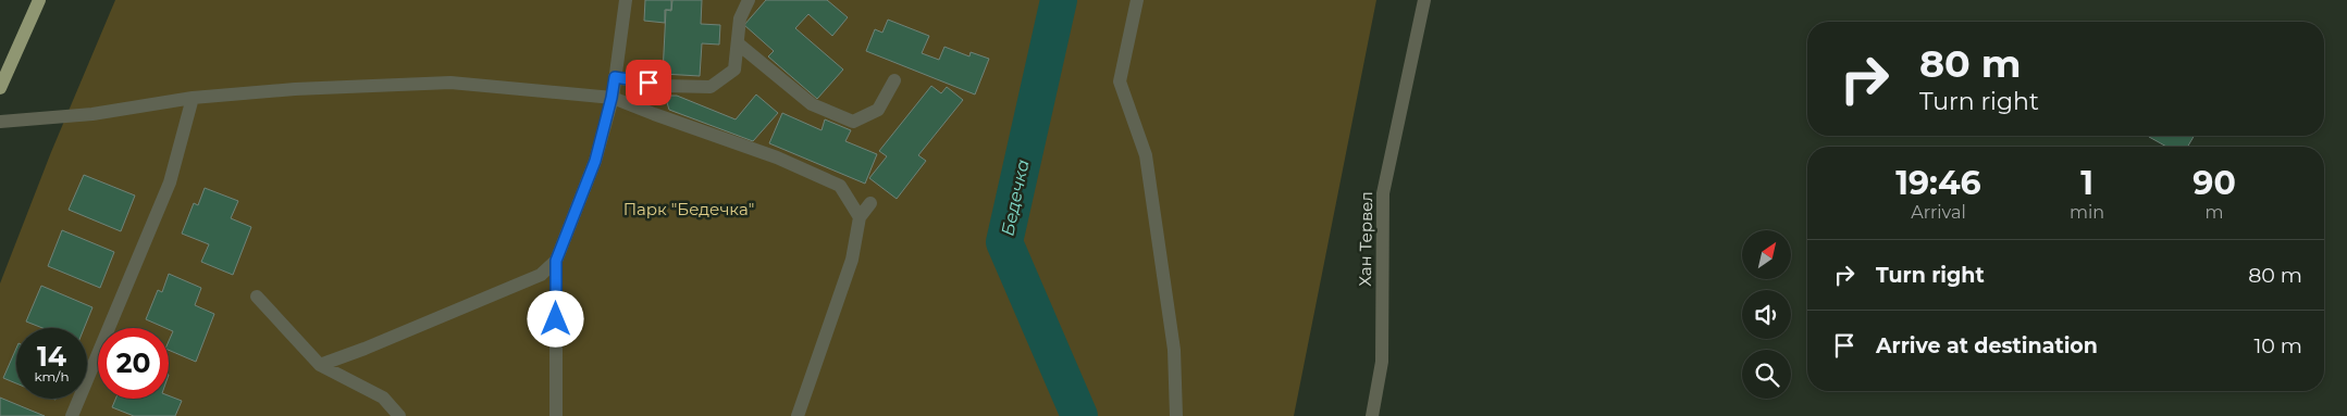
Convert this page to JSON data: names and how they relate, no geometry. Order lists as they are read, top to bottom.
{
  "streets": {
    "street": ["Хан Тервел"]
  },
  "water": ["Бедечка"],
  "parks": ["Парк \"Бедечка\""],
  "north": "top right",
  "page": {
    "turn": ["80 m", "Turn right"],
    "eta": [
      "19:46",
      "Arrival",
      "1",
      "min",
      "90",
      "m"
    ],
    "list": [
      {
        "name": "Turn right",
        "value": "80 m"
      },
      {
        "name": "Arrive at destination",
        "value": "10 m"
      }
    ],
    "speed": "14 km/h",
    "limit": "20"
  }
}
